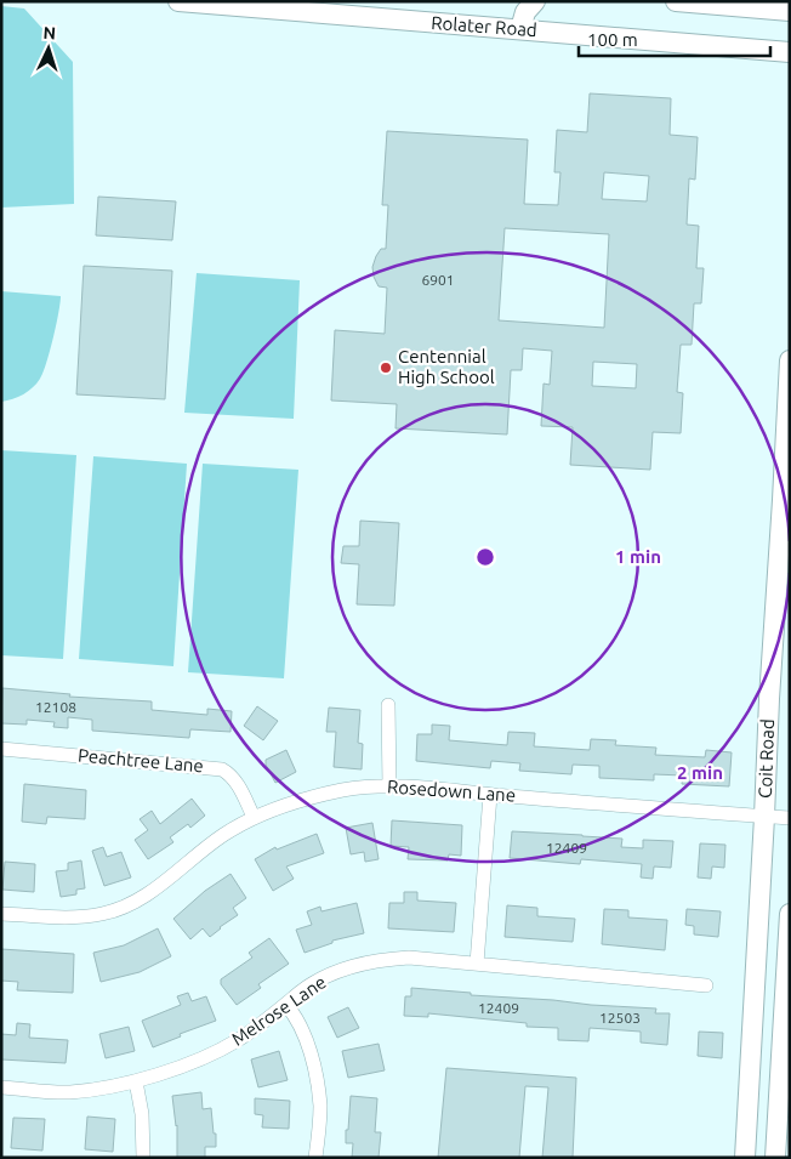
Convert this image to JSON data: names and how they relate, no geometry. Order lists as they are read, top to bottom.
{
  "streets": {
    "main road": ["Rolater Road", "Coit Road"],
    "street": ["Peachtree Lane", "Rosedown Lane", "Melrose Lane"]
  },
  "crossings": [
    ["Coit Road", "Rosedown Lane"],
    ["Peachtree Lane", "Rosedown Lane"]
  ],
  "places": ["Centennial High School"],
  "house_numbers": [
    "6901",
    "12108",
    "12409",
    "12409",
    "12503"
  ],
  "scale_bar": "100 m",
  "north": "top",
  "rings": ["1 min", "2 min"]
}
